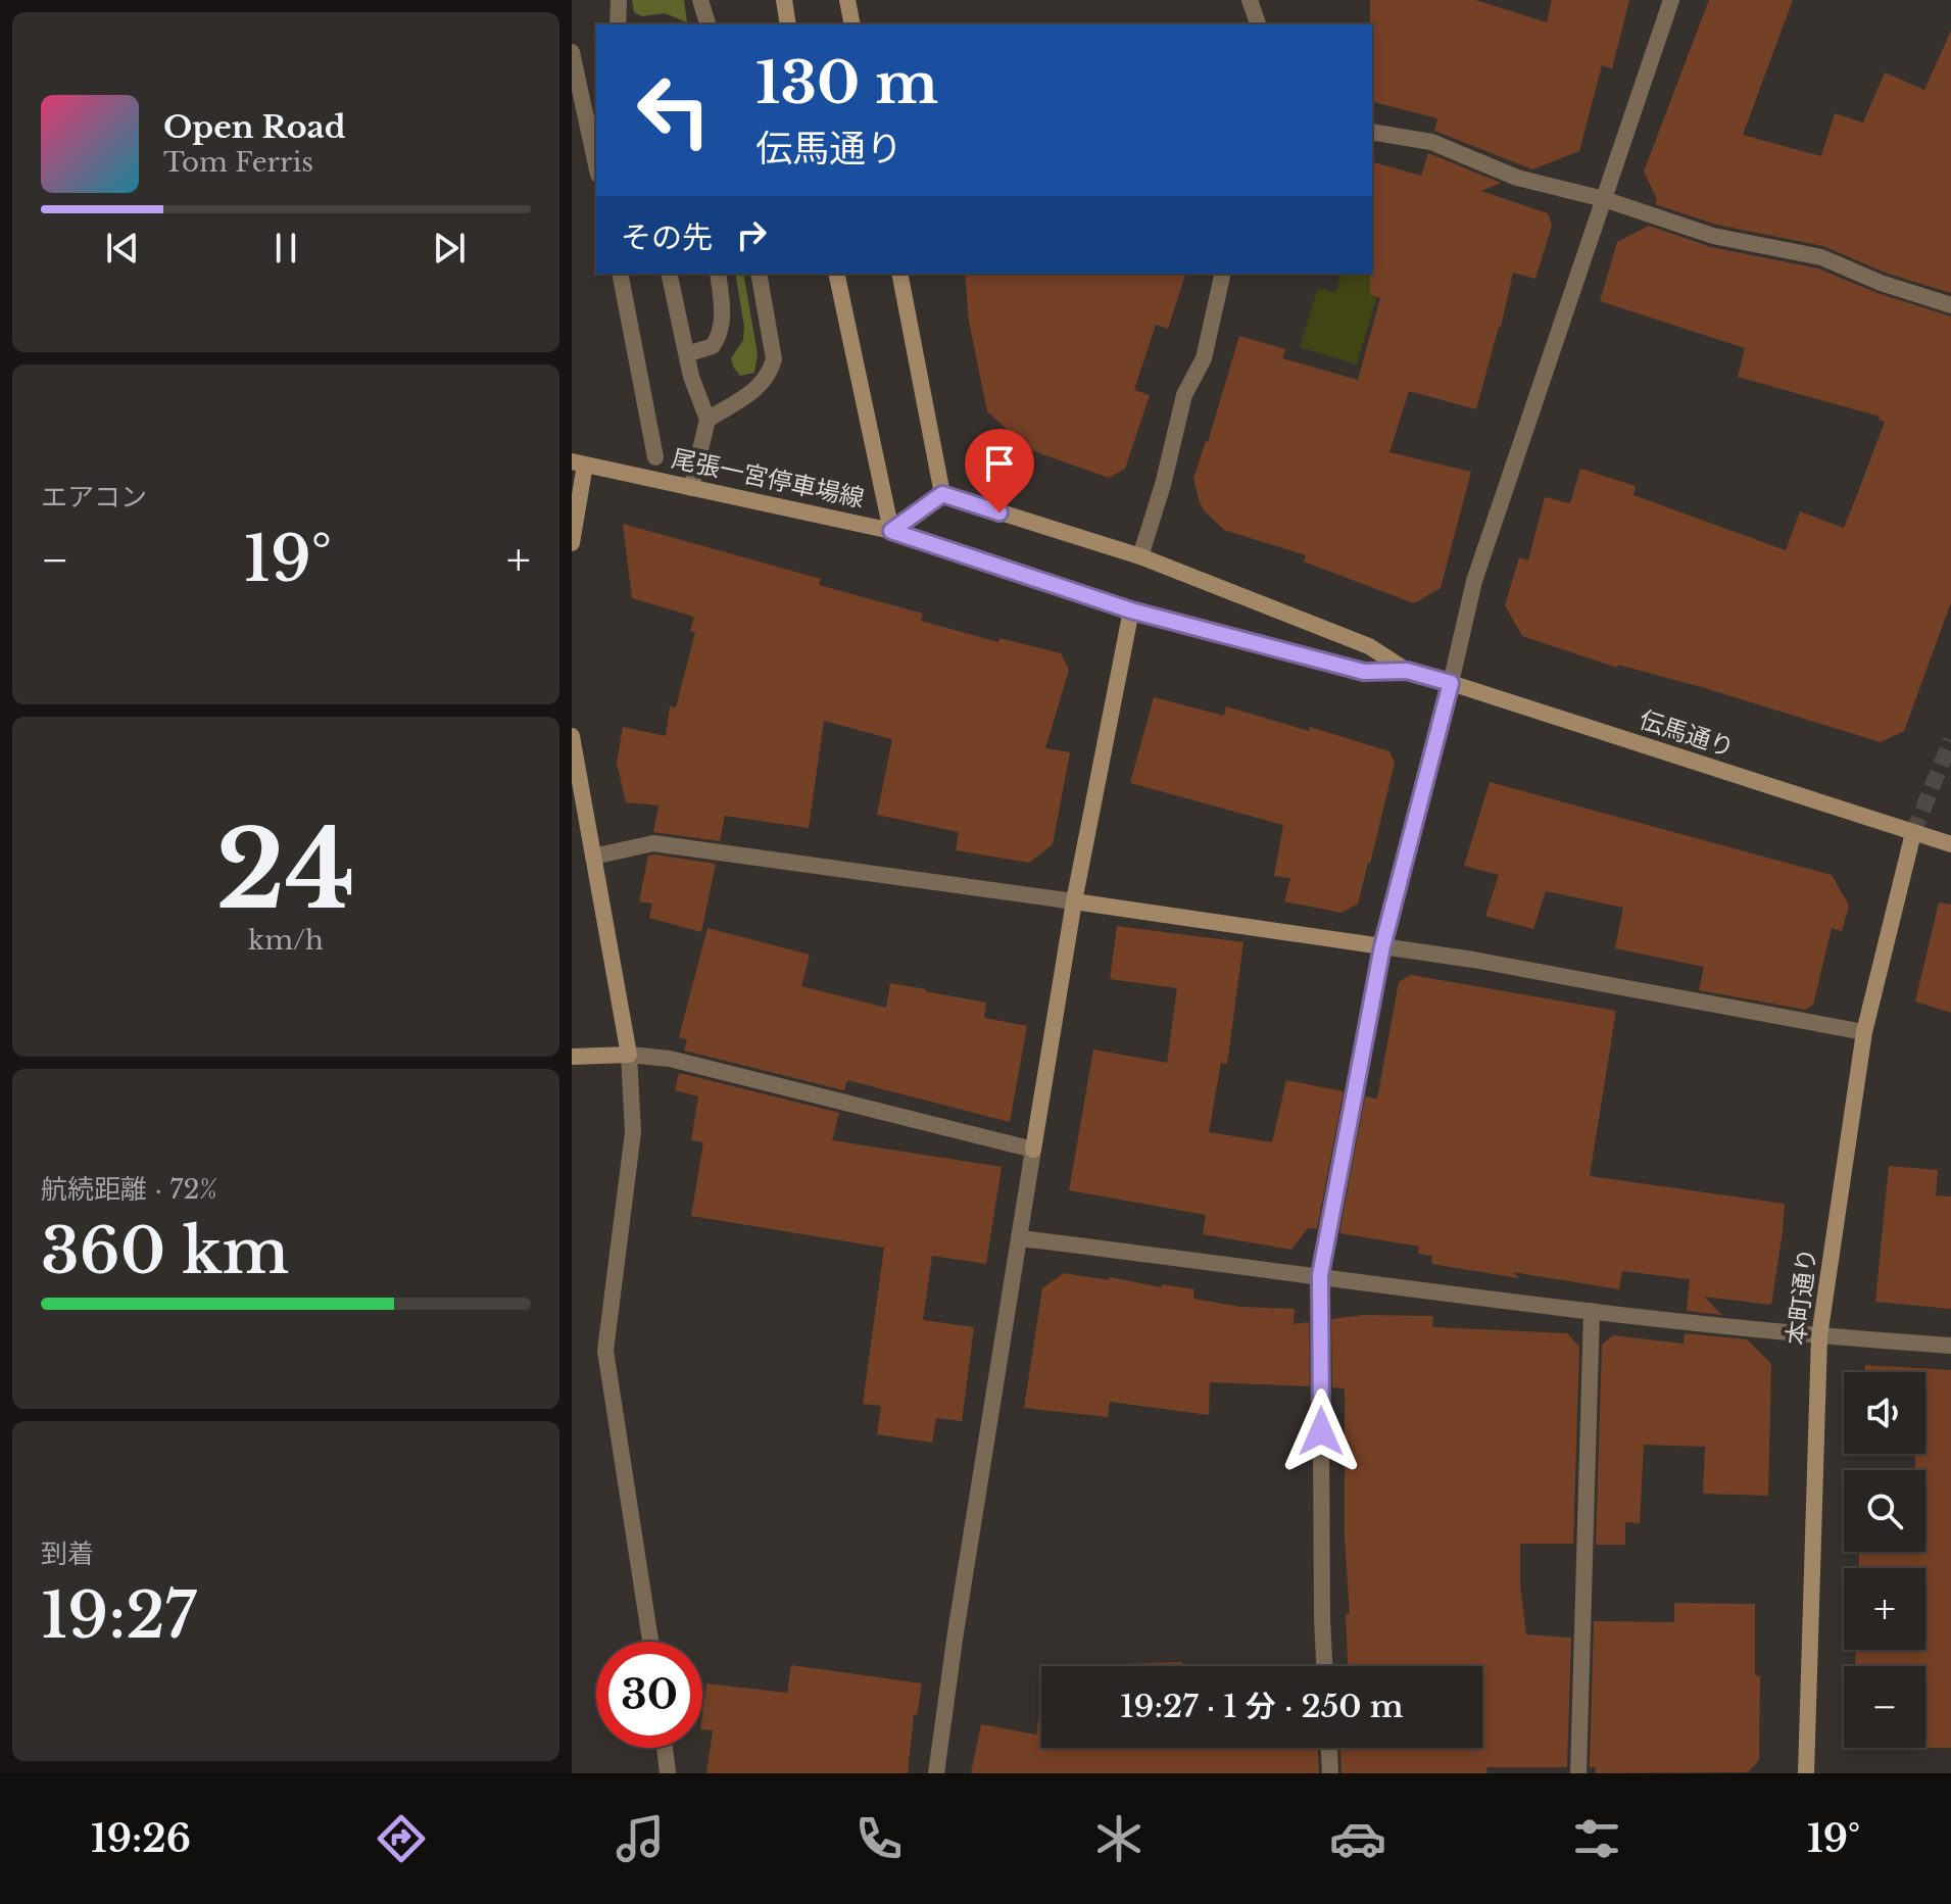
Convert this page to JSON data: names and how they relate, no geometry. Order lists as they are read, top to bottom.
{
  "streets": {
    "street": ["尾張一宮停車場線", "伝馬通り", "本町通り"]
  },
  "crossings": [
    ["尾張一宮停車場線", "伝馬通り"],
    ["伝馬通り", "本町通り"]
  ],
  "page": {
    "turn": ["130 m", "伝馬通り"],
    "song": ["Open Road", "Tom Ferris"],
    "then": "その先",
    "tile": [
      "エアコン",
      ["24", "km/h"],
      ["航続距離 · 72%", "360 km"],
      ["到着", "19:27"]
    ],
    "heat": ["−", "19°", "+"],
    "map_buttons": ["+", "−"],
    "limit": "30",
    "trip": "19:27 · 1 分 · 250 m",
    "tabs": ["19:26", "19°"]
  }
}
